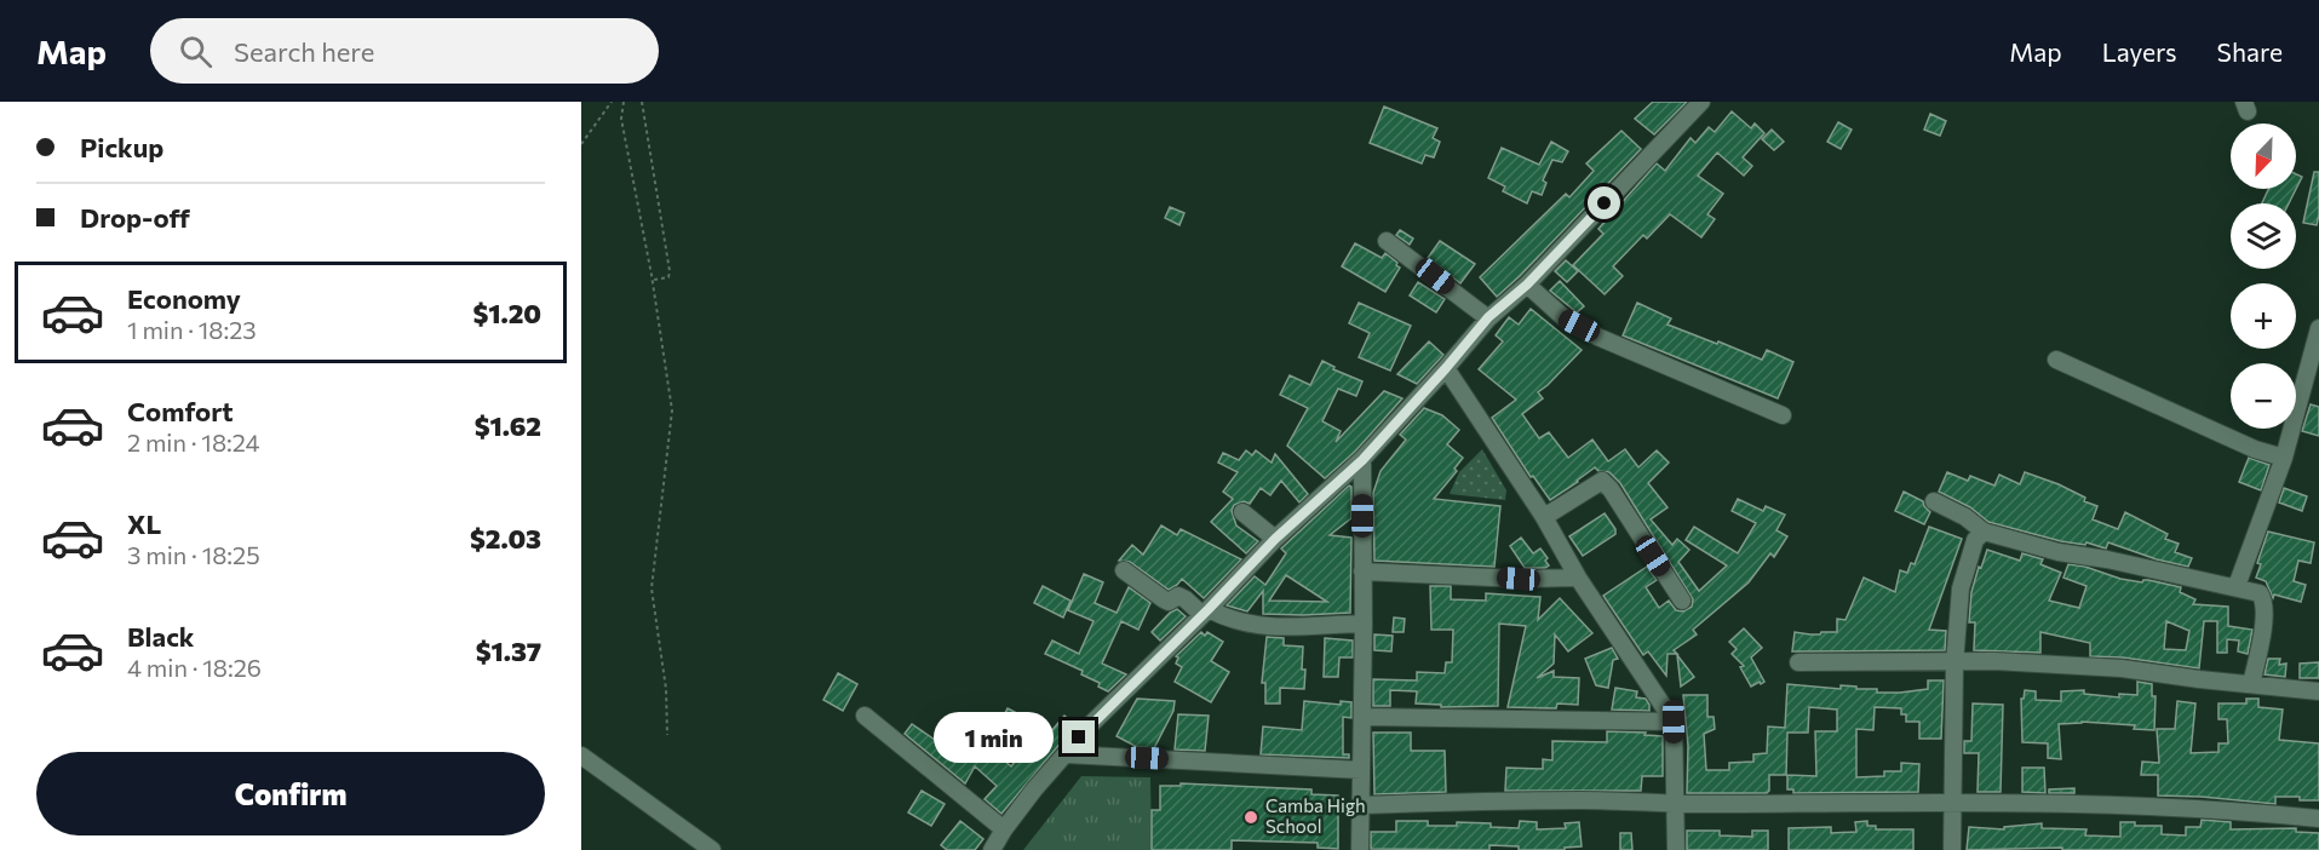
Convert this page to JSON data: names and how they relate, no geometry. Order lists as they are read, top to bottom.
{
  "places": ["Camba High School"],
  "north": "bottom left",
  "page": {
    "header": "Map",
    "search": "Search here",
    "nav": ["Map", "Layers", "Share"],
    "banner": ["Pickup", "Drop-off"],
    "map_buttons": ["+", "−"],
    "list": [
      {
        "name": "Economy",
        "note": "1 min · 18:23",
        "value": "$1.20"
      },
      {
        "name": "Comfort",
        "note": "2 min · 18:24",
        "value": "$1.62"
      },
      {
        "name": "XL",
        "note": "3 min · 18:25",
        "value": "$2.03"
      },
      {
        "name": "Black",
        "note": "4 min · 18:26",
        "value": "$1.37"
      }
    ],
    "bubble": "1 min",
    "buttons": "Confirm"
  }
}
